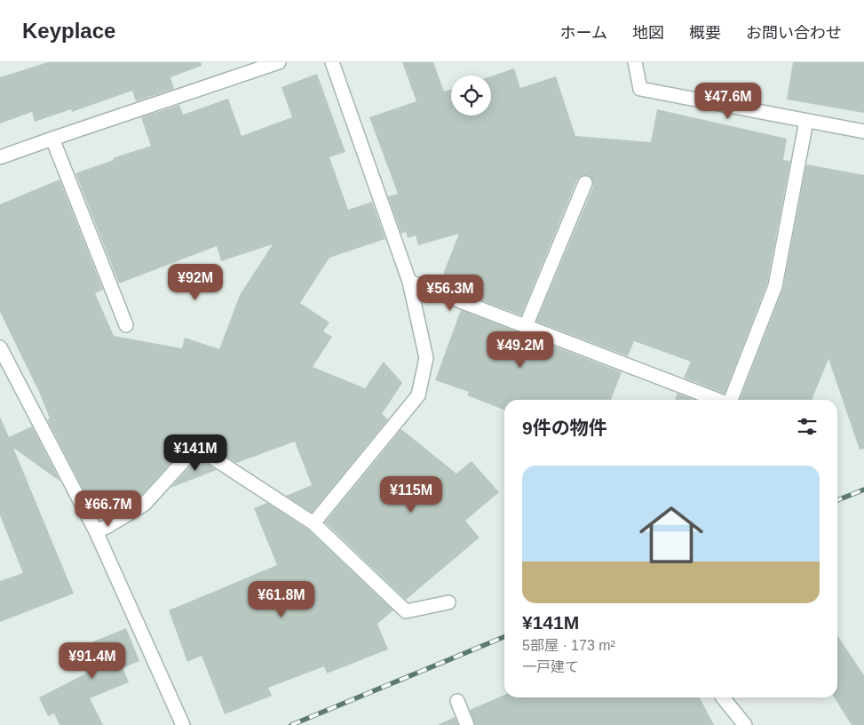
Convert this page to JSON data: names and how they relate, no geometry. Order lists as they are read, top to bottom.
{
  "page": {
    "header": "Keyplace",
    "nav": [
      "ホーム",
      "地図",
      "概要",
      "お問い合わせ"
    ],
    "price": [
      "¥47.6M",
      "¥92M",
      "¥56.3M",
      "¥49.2M",
      "¥141M",
      "¥115M",
      "¥66.7M",
      "¥61.8M",
      "¥91.4M"
    ],
    "heading": "9件の物件",
    "list": [
      {
        "name": "¥141M",
        "note": "5部屋 · 173 m² · 一戸建て"
      }
    ]
  }
}
